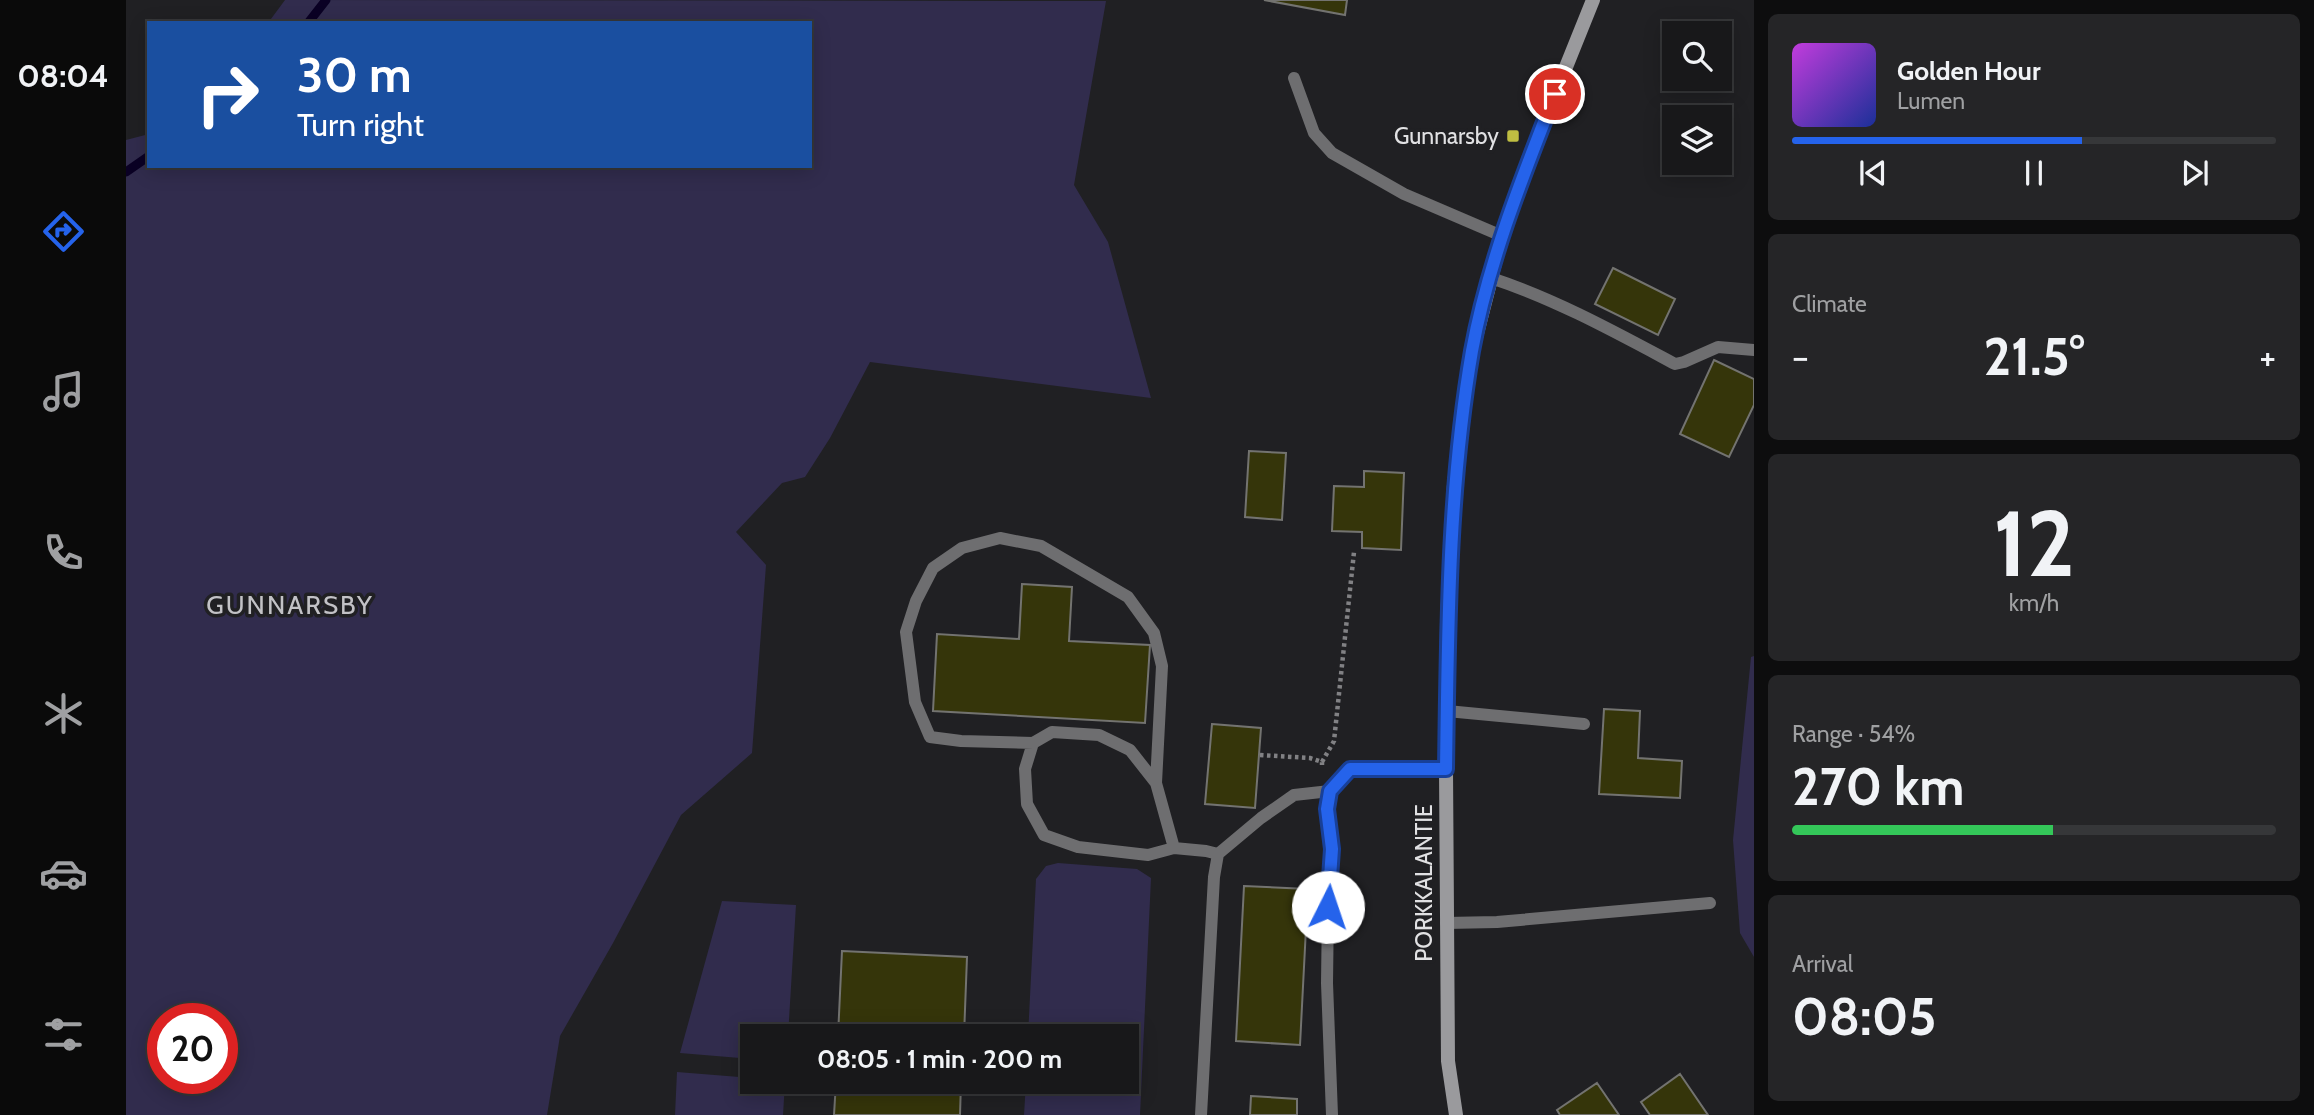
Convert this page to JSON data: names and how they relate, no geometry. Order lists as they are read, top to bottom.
{
  "streets": {
    "street": ["PORKKALANTIE"]
  },
  "districts": ["GUNNARSBY"],
  "places": {
    "transit": ["Gunnarsby"]
  },
  "page": {
    "tabs": "08:04",
    "turn": ["30 m", "Turn right"],
    "song": ["Golden Hour", "Lumen"],
    "tile": [
      "Climate",
      ["12", "km/h"],
      ["Range · 54%", "270 km"],
      ["Arrival", "08:05"]
    ],
    "heat": ["−", "21.5°", "+"],
    "limit": "20",
    "trip": "08:05 · 1 min · 200 m"
  }
}
